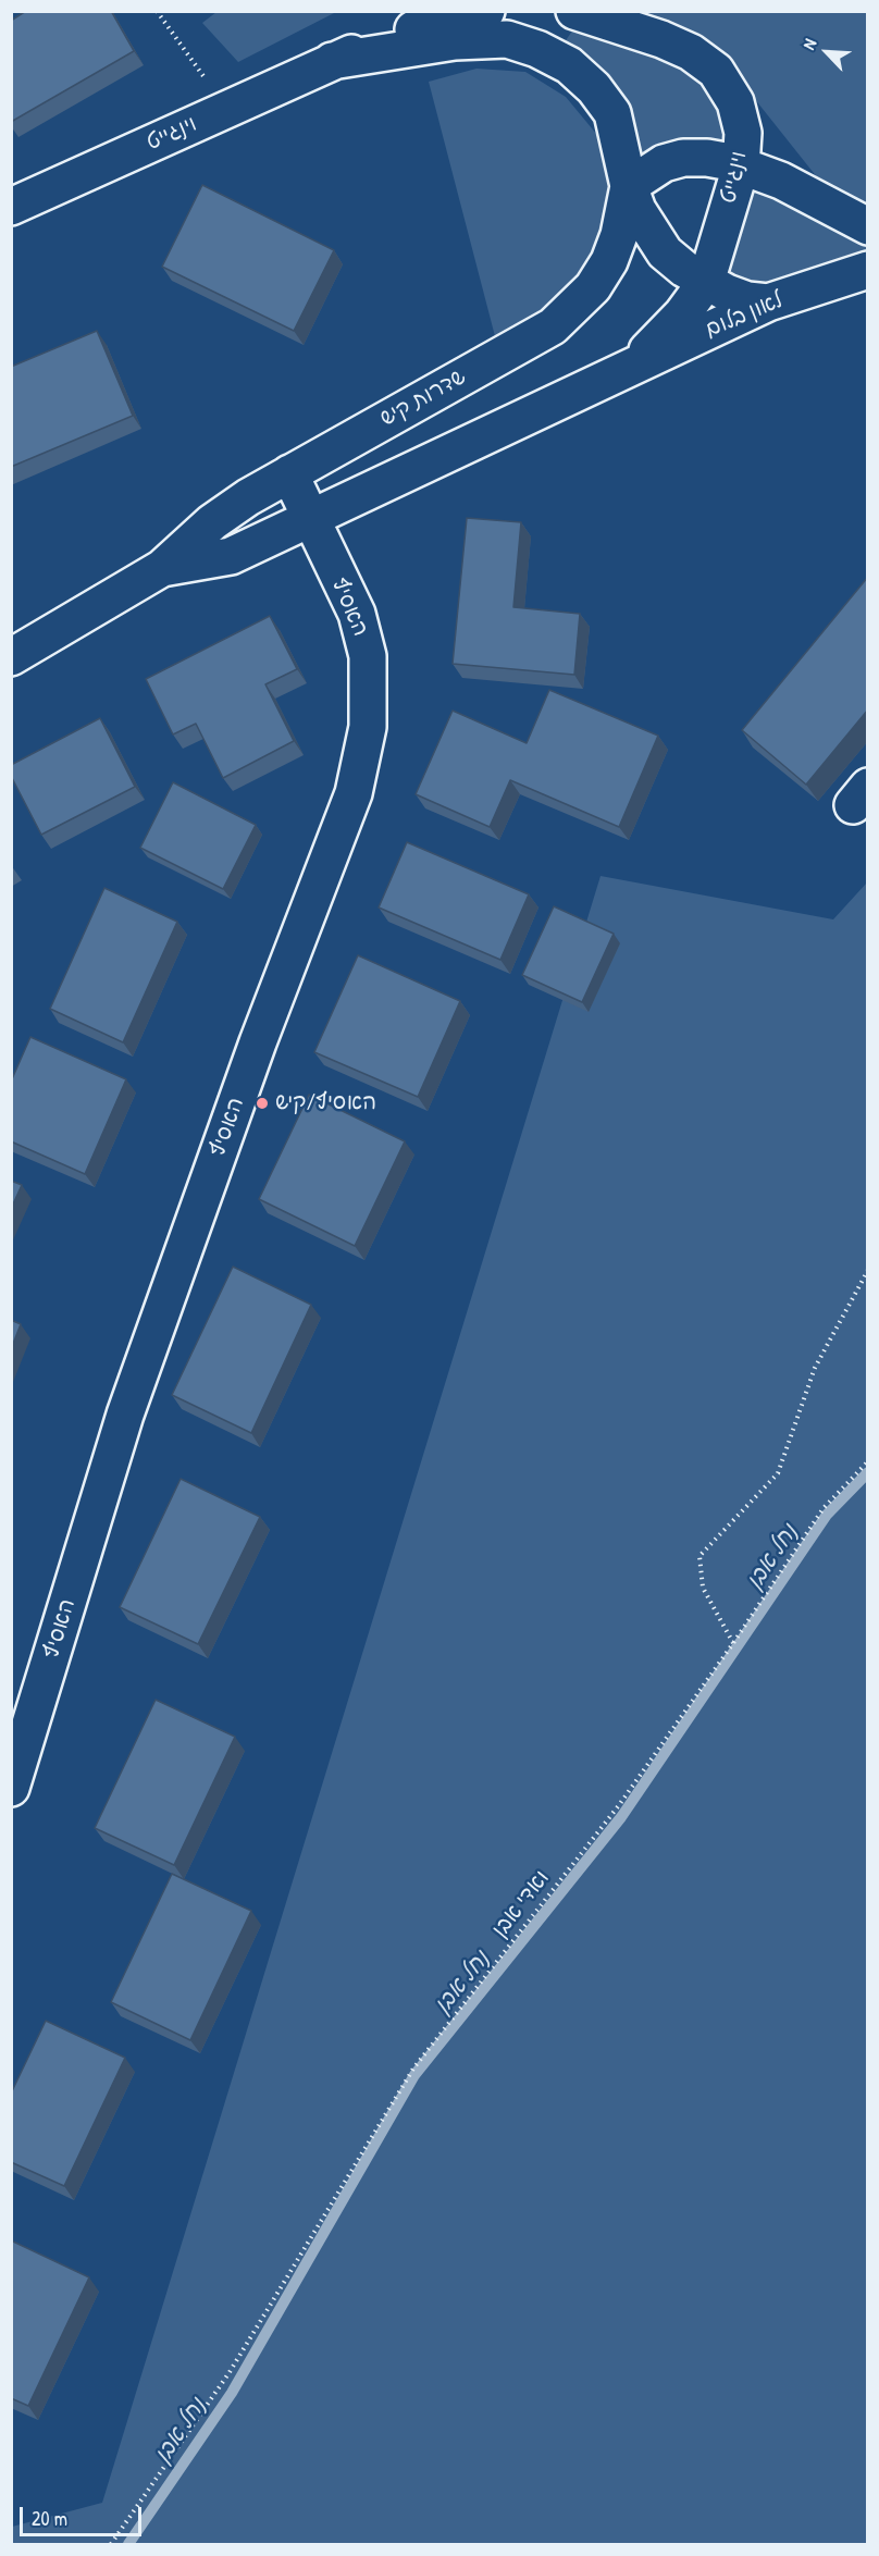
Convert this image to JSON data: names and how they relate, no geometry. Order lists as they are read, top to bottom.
{
  "streets": {
    "street": [
      "וינגייט",
      "לאון בלום",
      "שדרות קיש",
      "האסיף"
    ],
    "path": ["ואדי אבן"]
  },
  "crossings": [
    ["וינגייט", "לאון בלום"],
    ["וינגייט", "שדרות קיש"],
    ["לאון בלום", "שדרות קיש"],
    ["שדרות קיש", "האסיף"]
  ],
  "water": ["נחל אבן"],
  "places": ["האסיף/קיש"],
  "scale_bar": "20 m",
  "north": "top left"
}
